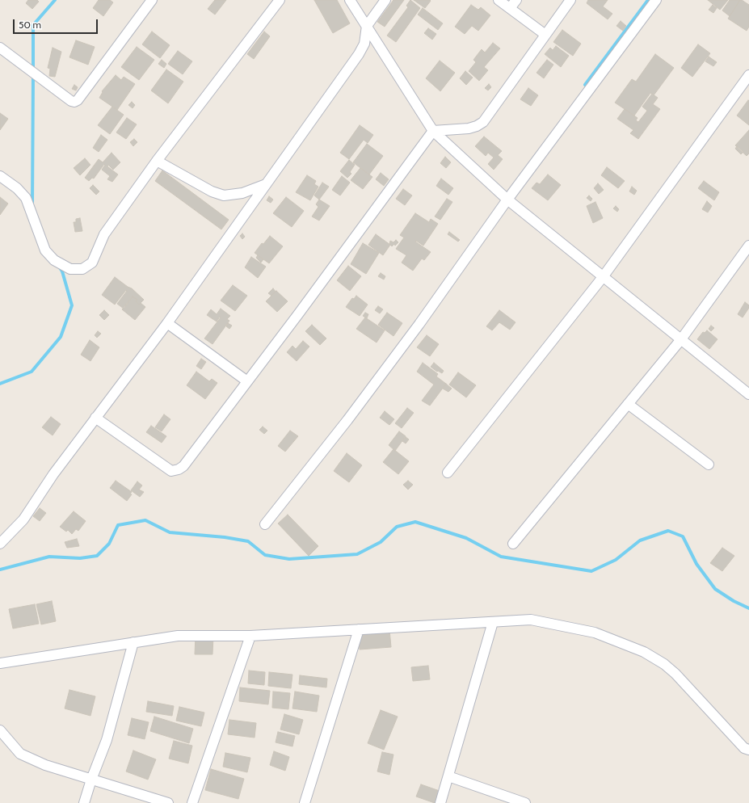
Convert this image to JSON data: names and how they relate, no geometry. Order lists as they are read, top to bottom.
{
  "scale_bar": "50 m"
}
